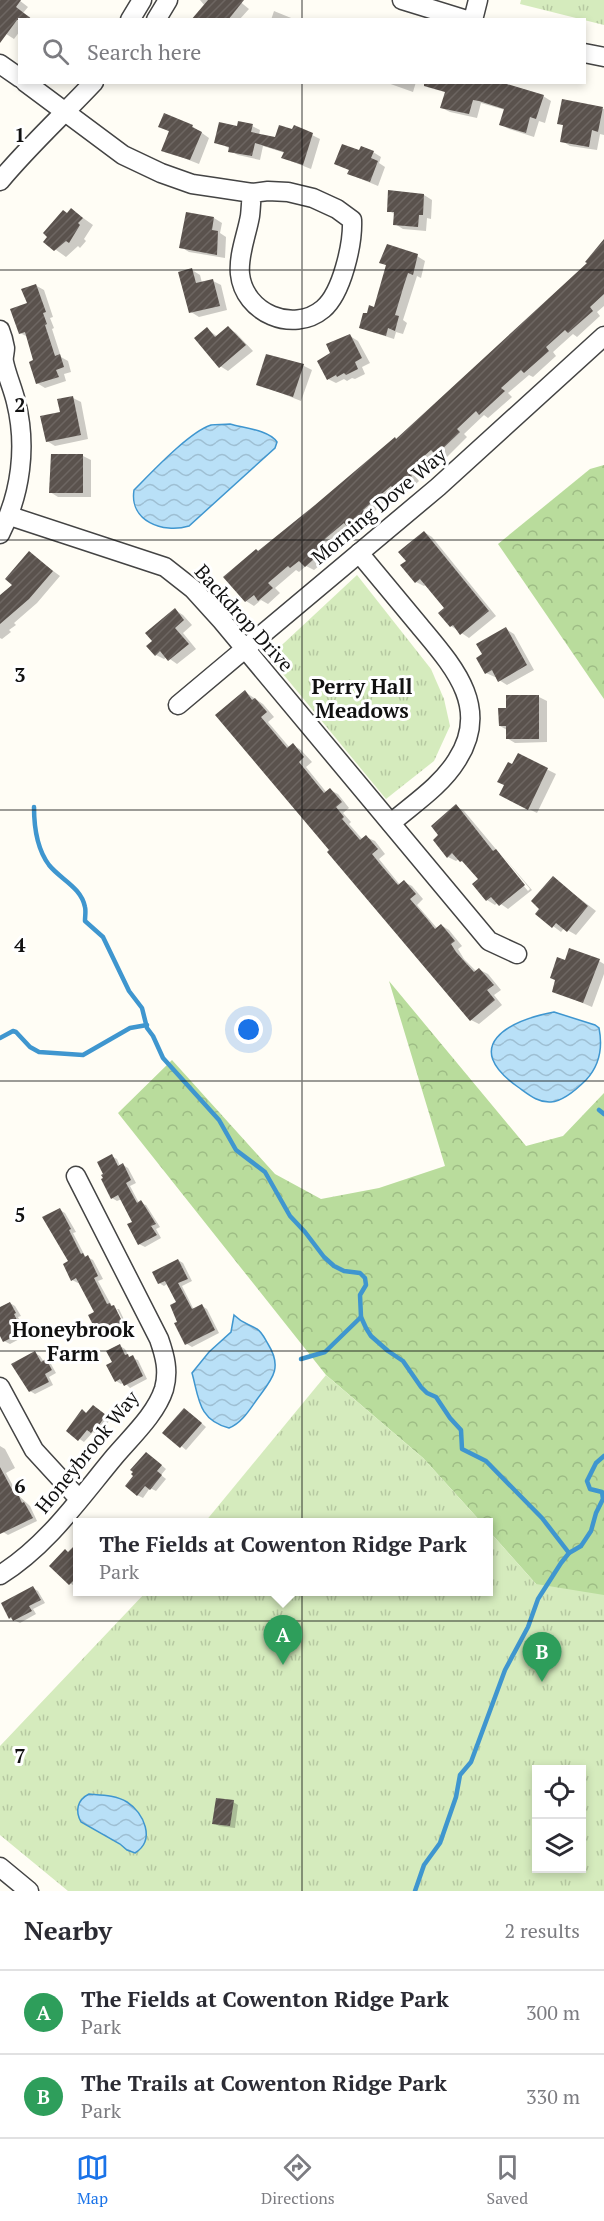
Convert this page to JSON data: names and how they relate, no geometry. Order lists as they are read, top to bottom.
{
  "streets": {
    "street": ["Morning Dove Way", "Backdrop Drive", "Honeybrook Way"]
  },
  "crossings": [
    ["Morning Dove Way", "Backdrop Drive"]
  ],
  "districts": ["Perry Hall Meadows", "Honeybrook Farm"],
  "page": {
    "search": "Search here",
    "popup": ["The Fields at Cowenton Ridge Park", "Park"],
    "pins": ["A", "B"],
    "heading": ["Nearby", "2 results"],
    "list": [
      {
        "mark": "A",
        "name": "The Fields at Cowenton Ridge Park",
        "note": "Park",
        "value": "300 m"
      },
      {
        "mark": "B",
        "name": "The Trails at Cowenton Ridge Park",
        "note": "Park",
        "value": "330 m"
      }
    ],
    "nav": ["Map", "Directions", "Saved"]
  },
  "grid": {
    "rows": [
      "1",
      "2",
      "3",
      "4",
      "5",
      "6",
      "7"
    ]
  }
}
